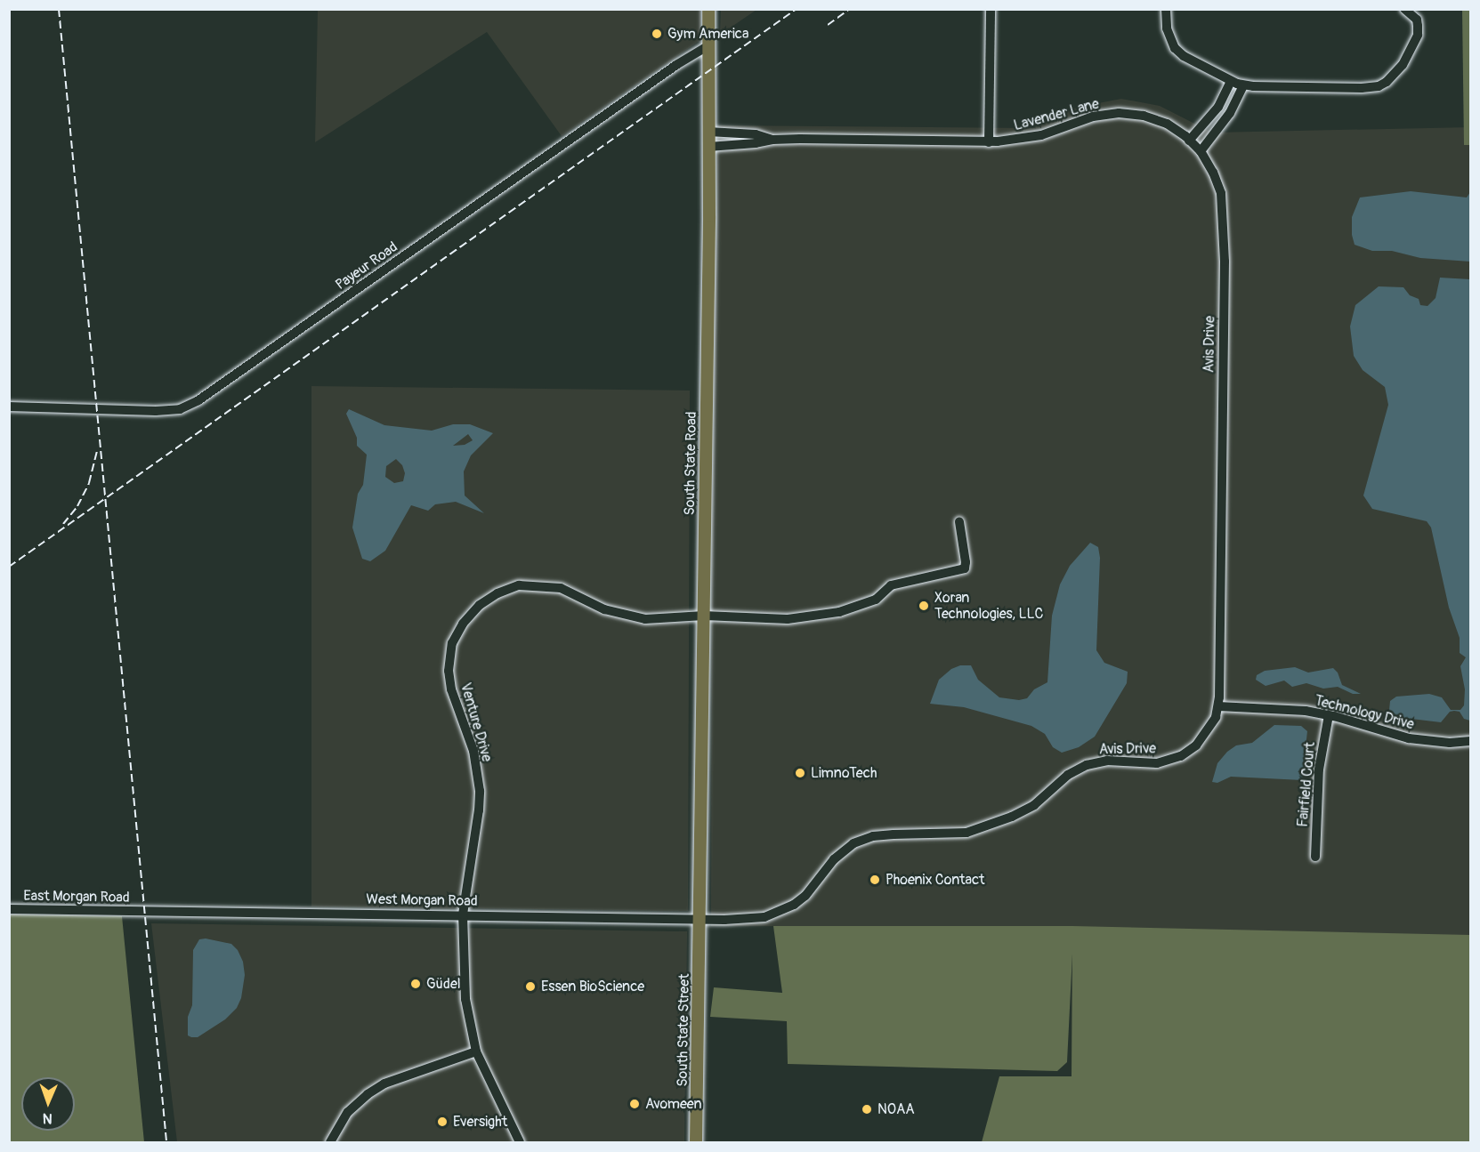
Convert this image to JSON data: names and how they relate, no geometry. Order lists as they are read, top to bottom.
{
  "streets": {
    "main road": ["South State Road", "South State Street"],
    "street": [
      "Lavender Lane",
      "Payeur Road",
      "Avis Drive",
      "Technology Drive",
      "Venture Drive",
      "Fairfield Court",
      "East Morgan Road",
      "West Morgan Road"
    ]
  },
  "crossings": [
    ["Lavender Lane", "Avis Drive"],
    ["Lavender Lane", "South State Road"],
    ["Payeur Road", "South State Road"],
    ["Avis Drive", "South State Road"],
    ["Avis Drive", "Technology Drive"],
    ["Avis Drive", "West Morgan Road"],
    ["Avis Drive", "South State Street"],
    ["South State Road", "Venture Drive"],
    ["South State Road", "West Morgan Road"],
    ["South State Road", "South State Street"],
    ["Technology Drive", "Fairfield Court"],
    ["Venture Drive", "West Morgan Road"],
    ["East Morgan Road", "West Morgan Road"],
    ["West Morgan Road", "South State Street"]
  ],
  "places": [
    "Gym America",
    "Xoran Technologies, LLC",
    "LimnoTech",
    "Phoenix Contact",
    "Güdel",
    "Essen BioScience",
    "Avomeen",
    "NOAA",
    "Eversight"
  ],
  "north": "bottom"
}
